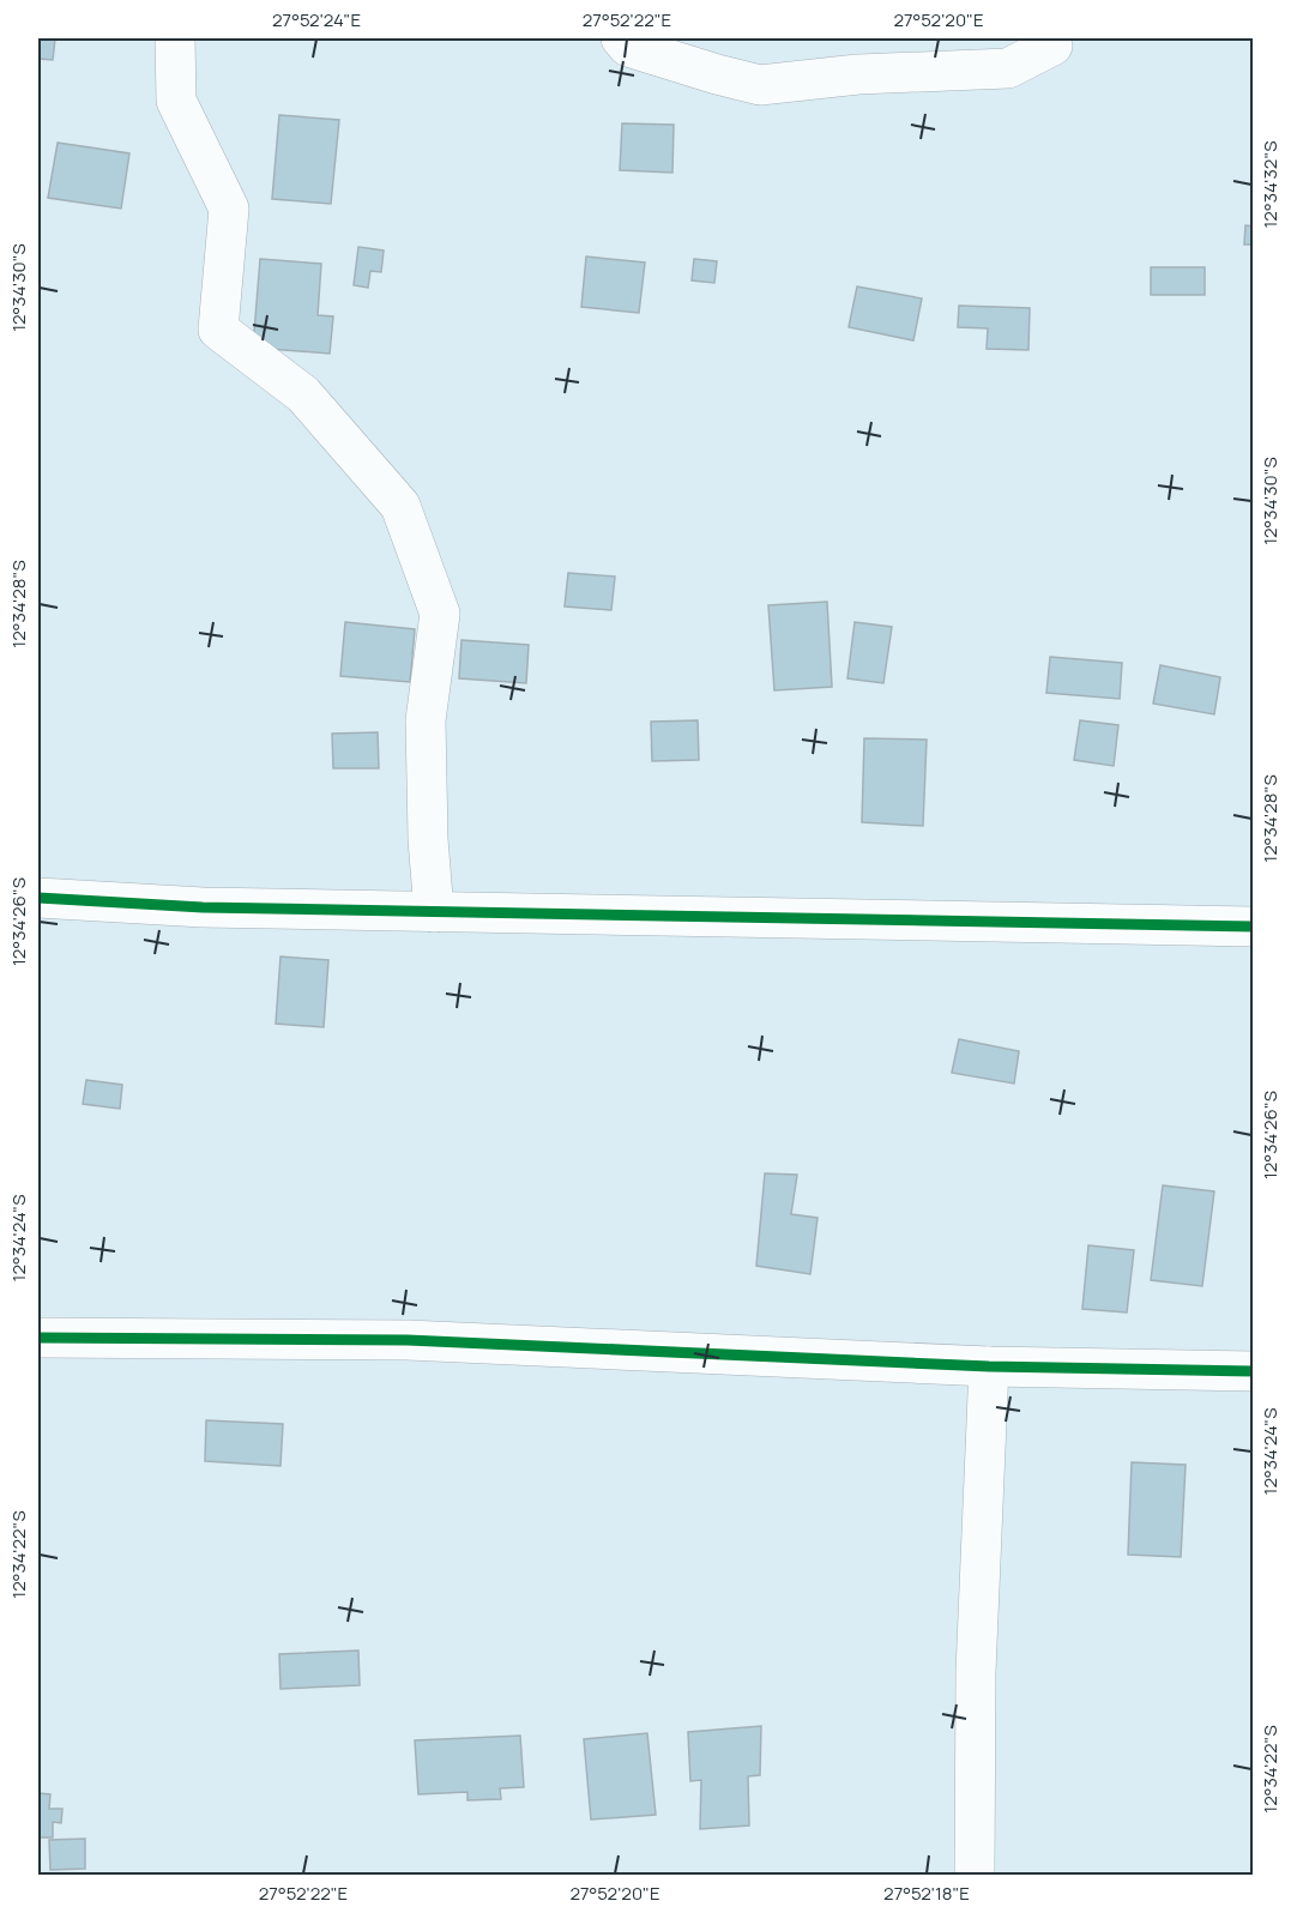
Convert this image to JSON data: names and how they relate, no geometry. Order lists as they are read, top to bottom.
{
  "coordinates": [
    "27°52'24\"E",
    "27°52'22\"E",
    "27°52'20\"E",
    "12°34'32\"S",
    "12°34'30\"S",
    "12°34'28\"S",
    "12°34'26\"S",
    "12°34'24\"S",
    "12°34'22\"S",
    "27°52'18\"E"
  ]
}
